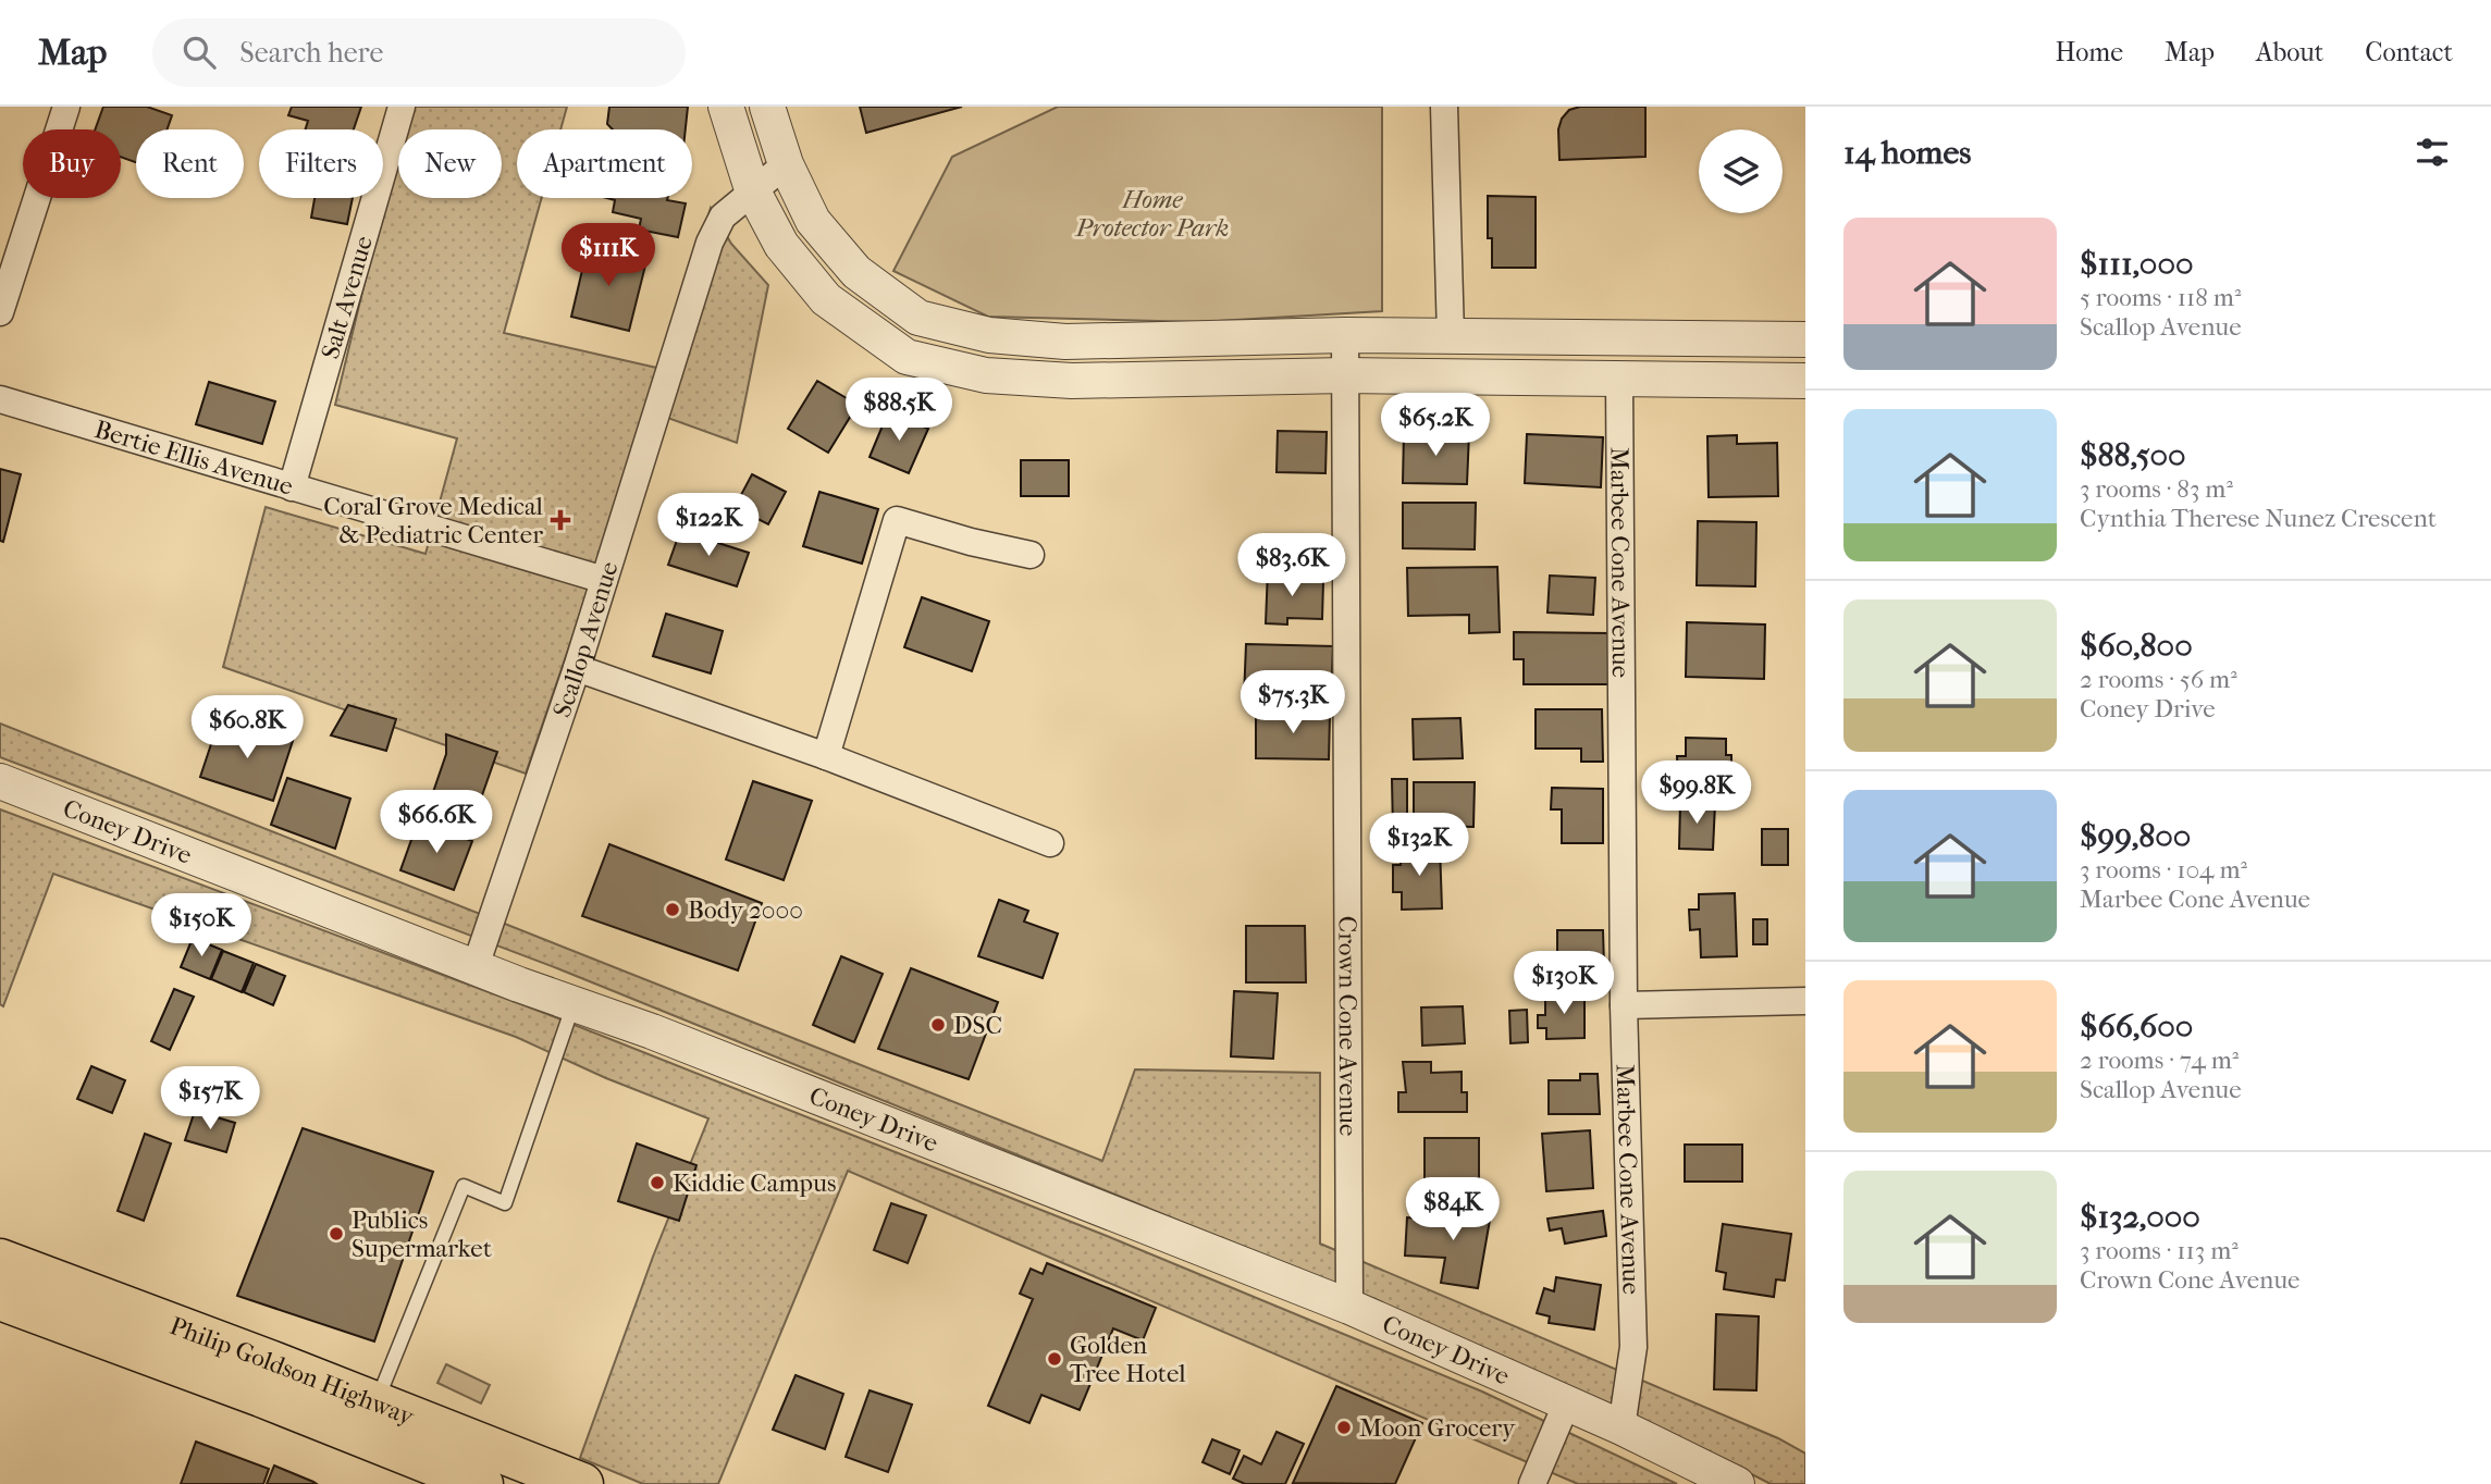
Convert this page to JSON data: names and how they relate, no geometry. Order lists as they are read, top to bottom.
{
  "streets": {
    "main road": ["Philip Goldson Highway"],
    "street": [
      "Salt Avenue",
      "Bertie Ellis Avenue",
      "Marbee Cone Avenue",
      "Scallop Avenue",
      "Coney Drive",
      "Crown Cone Avenue"
    ]
  },
  "crossings": [
    ["Salt Avenue", "Bertie Ellis Avenue"],
    ["Bertie Ellis Avenue", "Scallop Avenue"],
    ["Marbee Cone Avenue", "Coney Drive"],
    ["Scallop Avenue", "Coney Drive"],
    ["Coney Drive", "Crown Cone Avenue"]
  ],
  "parks": ["Home Protector Park"],
  "places": {
    "health": ["Coral Grove Medical & Pediatric Center"],
    "other": [
      "Body 2000",
      "DSC",
      "Kiddie Campus",
      "Publics Supermarket",
      "Golden Tree Hotel",
      "Moon Grocery"
    ]
  },
  "page": {
    "header": "Map",
    "search": "Search here",
    "nav": [
      "Home",
      "Map",
      "About",
      "Contact"
    ],
    "heading": "14 homes",
    "chip": [
      "Buy",
      "Rent",
      "Filters",
      "New",
      "Apartment"
    ],
    "list": [
      {
        "name": "$111,000",
        "note": "5 rooms · 118 m² · Scallop Avenue"
      },
      {
        "name": "$88,500",
        "note": "3 rooms · 83 m² · Cynthia Therese Nunez Crescent"
      },
      {
        "name": "$60,800",
        "note": "2 rooms · 56 m² · Coney Drive"
      },
      {
        "name": "$99,800",
        "note": "3 rooms · 104 m² · Marbee Cone Avenue"
      },
      {
        "name": "$66,600",
        "note": "2 rooms · 74 m² · Scallop Avenue"
      },
      {
        "name": "$132,000",
        "note": "3 rooms · 113 m² · Crown Cone Avenue"
      }
    ],
    "price": [
      "$111K",
      "$88.5K",
      "$65.2K",
      "$122K",
      "$83.6K",
      "$75.3K",
      "$60.8K",
      "$99.8K",
      "$66.6K",
      "$132K",
      "$150K",
      "$130K",
      "$157K",
      "$84K"
    ]
  }
}
